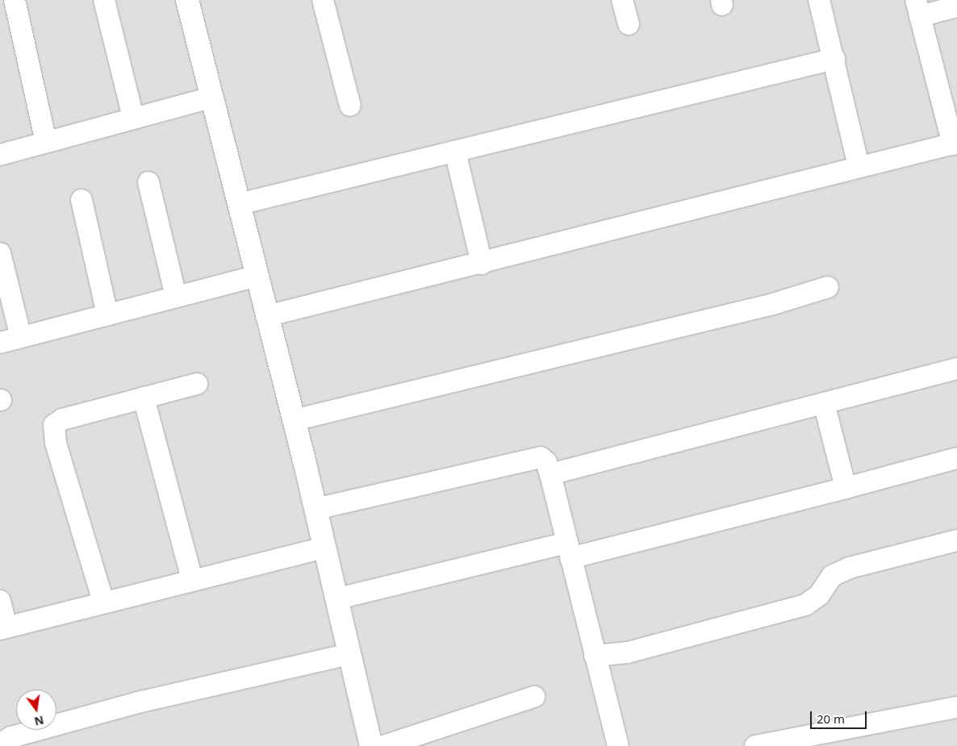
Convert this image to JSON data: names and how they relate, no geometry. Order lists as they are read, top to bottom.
{
  "scale_bar": "20 m",
  "north": "bottom"
}
